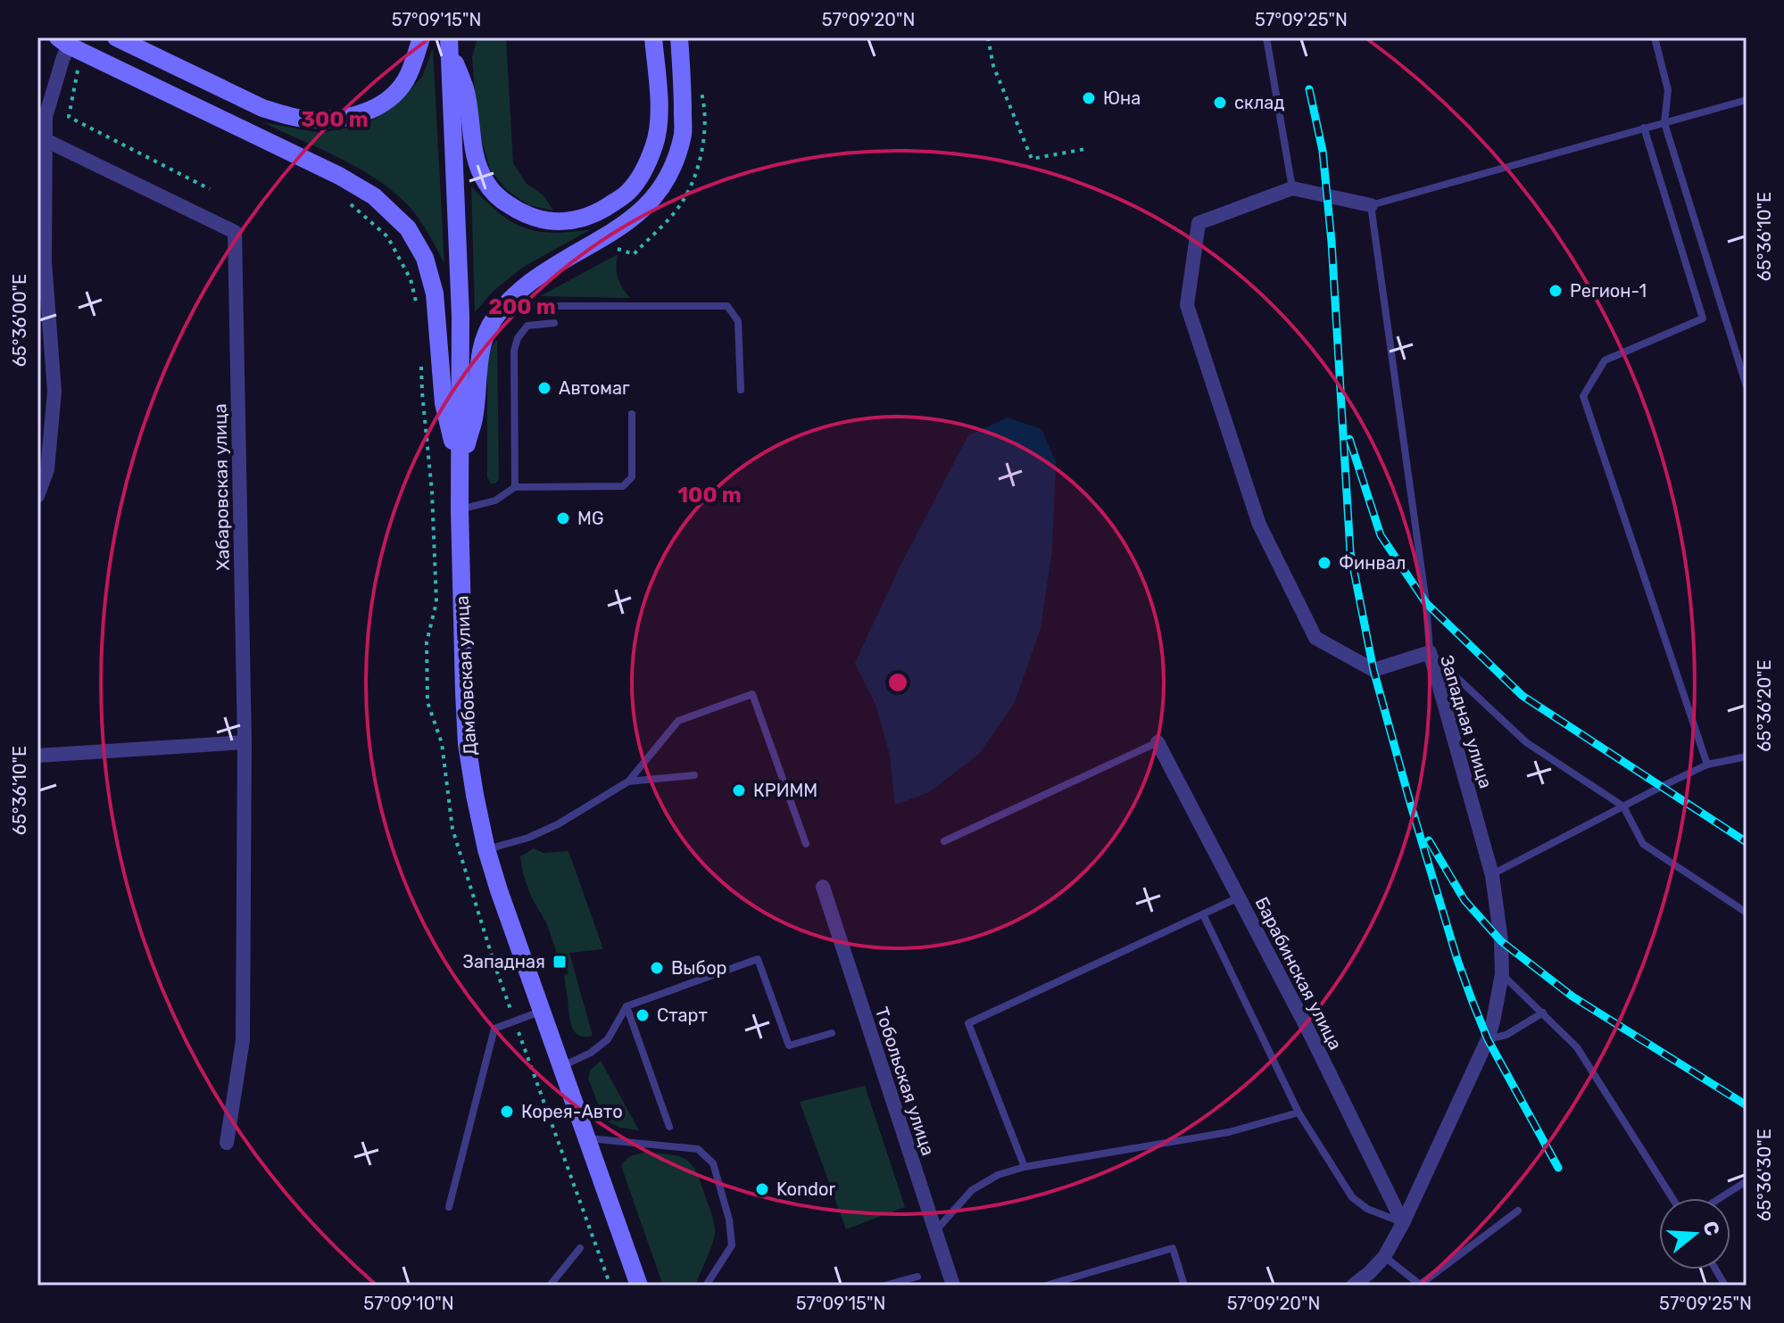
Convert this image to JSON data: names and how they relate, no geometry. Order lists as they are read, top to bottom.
{
  "streets": {
    "main road": ["Дамбовская улица"],
    "street": [
      "Хабаровская улица",
      "Западная улица",
      "Барабинская улица",
      "Тобольская улица"
    ]
  },
  "crossings": [
    ["Западная улица", "Барабинская улица"]
  ],
  "places": {
    "other": [
      "Юна",
      "склад",
      "Регион-1",
      "Автомаг",
      "MG",
      "Финвал",
      "КРИММ",
      "Выбор",
      "Старт",
      "Корея-Авто",
      "Kondor"
    ],
    "transit": ["Западная"]
  },
  "north": "right",
  "coordinates": [
    "57°09'15\"N",
    "57°09'20\"N",
    "57°09'25\"N",
    "65°36'10\"E",
    "65°36'00\"E",
    "65°36'20\"E",
    "65°36'30\"E",
    "57°09'10\"N"
  ],
  "rings": ["300 m", "200 m", "100 m"]
}
